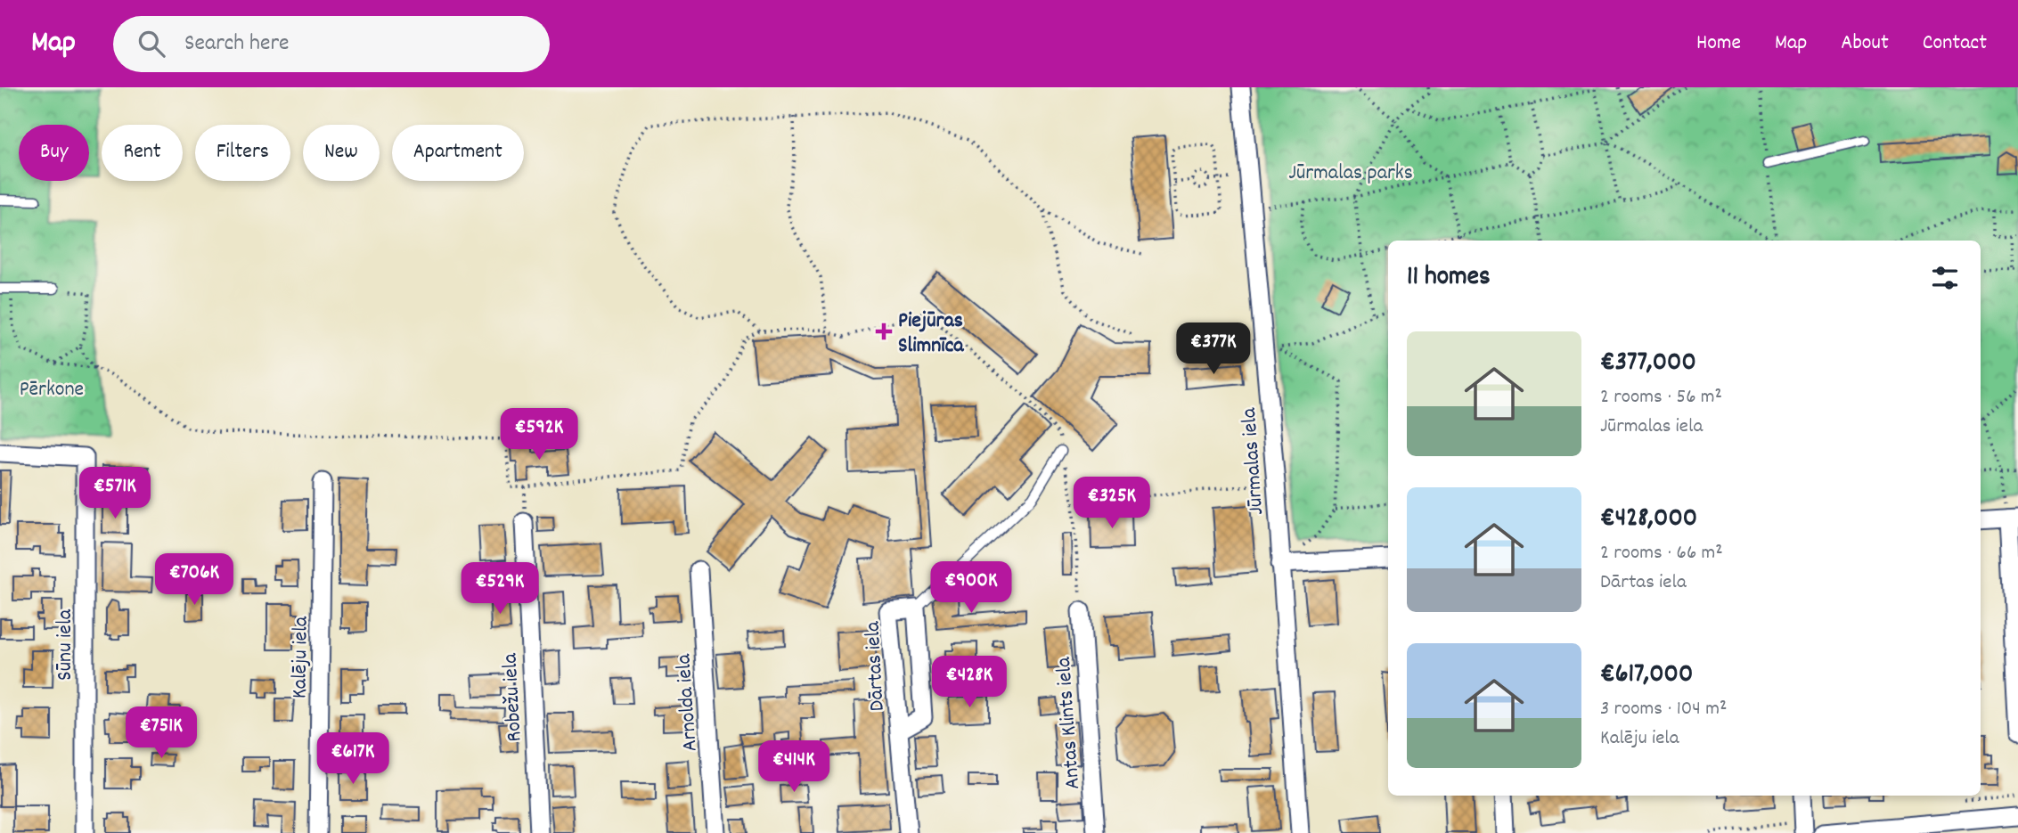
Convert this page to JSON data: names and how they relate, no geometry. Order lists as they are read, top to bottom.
{
  "streets": {
    "street": [
      "Jūrmalas iela",
      "Sūnu iela",
      "Kalēju iela",
      "Dārtas iela",
      "Robežu iela",
      "Arnolda iela",
      "Antas Klints iela"
    ]
  },
  "parks": ["Jūrmalas parks", "Pērkone"],
  "places": {
    "health": ["Piejūras Slimnīca"]
  },
  "page": {
    "header": "Map",
    "search": "Search here",
    "nav": [
      "Home",
      "Map",
      "About",
      "Contact"
    ],
    "chip": [
      "Buy",
      "Rent",
      "Filters",
      "New",
      "Apartment"
    ],
    "heading": "11 homes",
    "list": [
      {
        "name": "€377,000",
        "note": "2 rooms · 56 m² · Jūrmalas iela"
      },
      {
        "name": "€428,000",
        "note": "2 rooms · 66 m² · Dārtas iela"
      },
      {
        "name": "€617,000",
        "note": "3 rooms · 104 m² · Kalēju iela"
      }
    ],
    "price": [
      "€377K",
      "€592K",
      "€571K",
      "€325K",
      "€706K",
      "€900K",
      "€529K",
      "€428K",
      "€751K",
      "€617K",
      "€414K"
    ]
  }
}
